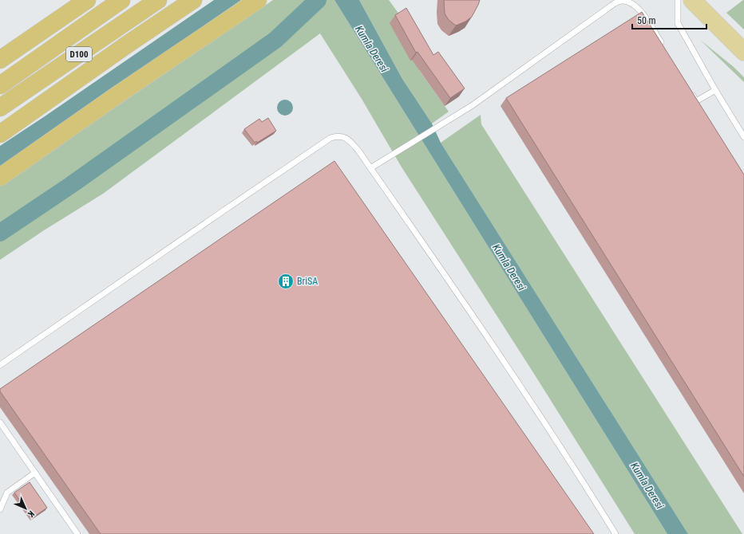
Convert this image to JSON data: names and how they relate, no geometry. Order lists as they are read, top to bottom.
{
  "streets": {
    "highway": ["D100"]
  },
  "water": ["Kumla Deresi"],
  "places": {
    "building": ["BriSA"]
  },
  "scale_bar": "50 m",
  "north": "bottom right"
}
